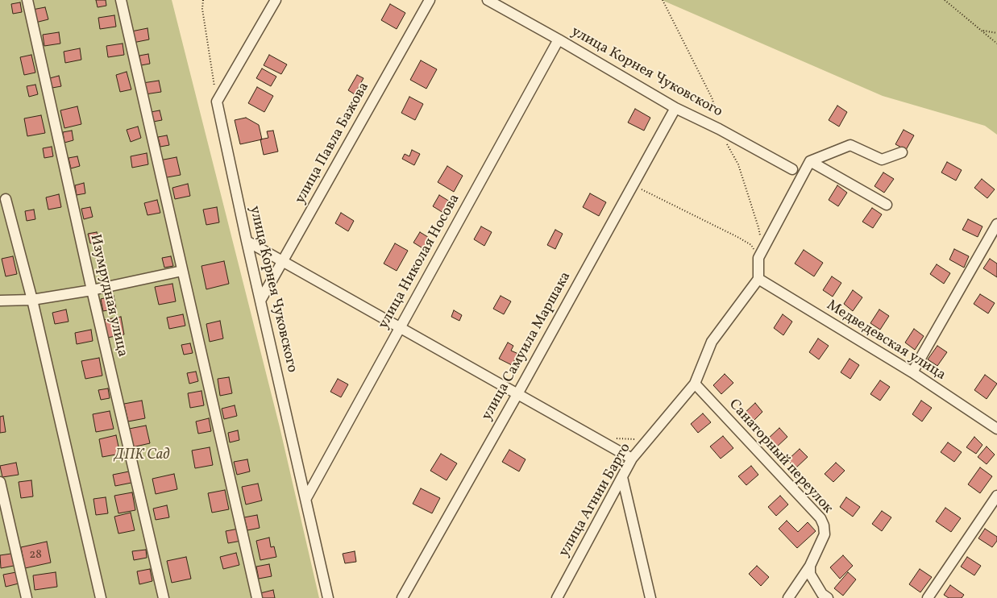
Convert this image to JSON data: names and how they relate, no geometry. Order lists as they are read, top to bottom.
{
  "streets": {
    "street": [
      "улица Корнея Чуковского",
      "улица Павла Бажова",
      "улица Николая Носова",
      "Изумрудная улица",
      "Медведевская улица",
      "улица Самуила Маршака",
      "Санаторный переулок",
      "улица Агнии Барто"
    ]
  },
  "crossings": [
    ["улица Корнея Чуковского", "улица Павла Бажова"],
    ["улица Корнея Чуковского", "улица Николая Носова"],
    ["улица Корнея Чуковского", "улица Самуила Маршака"],
    ["Медведевская улица", "улица Агнии Барто"],
    ["Санаторный переулок", "улица Агнии Барто"]
  ],
  "parks": ["ДПК Сад"],
  "house_numbers": ["28"]
}
